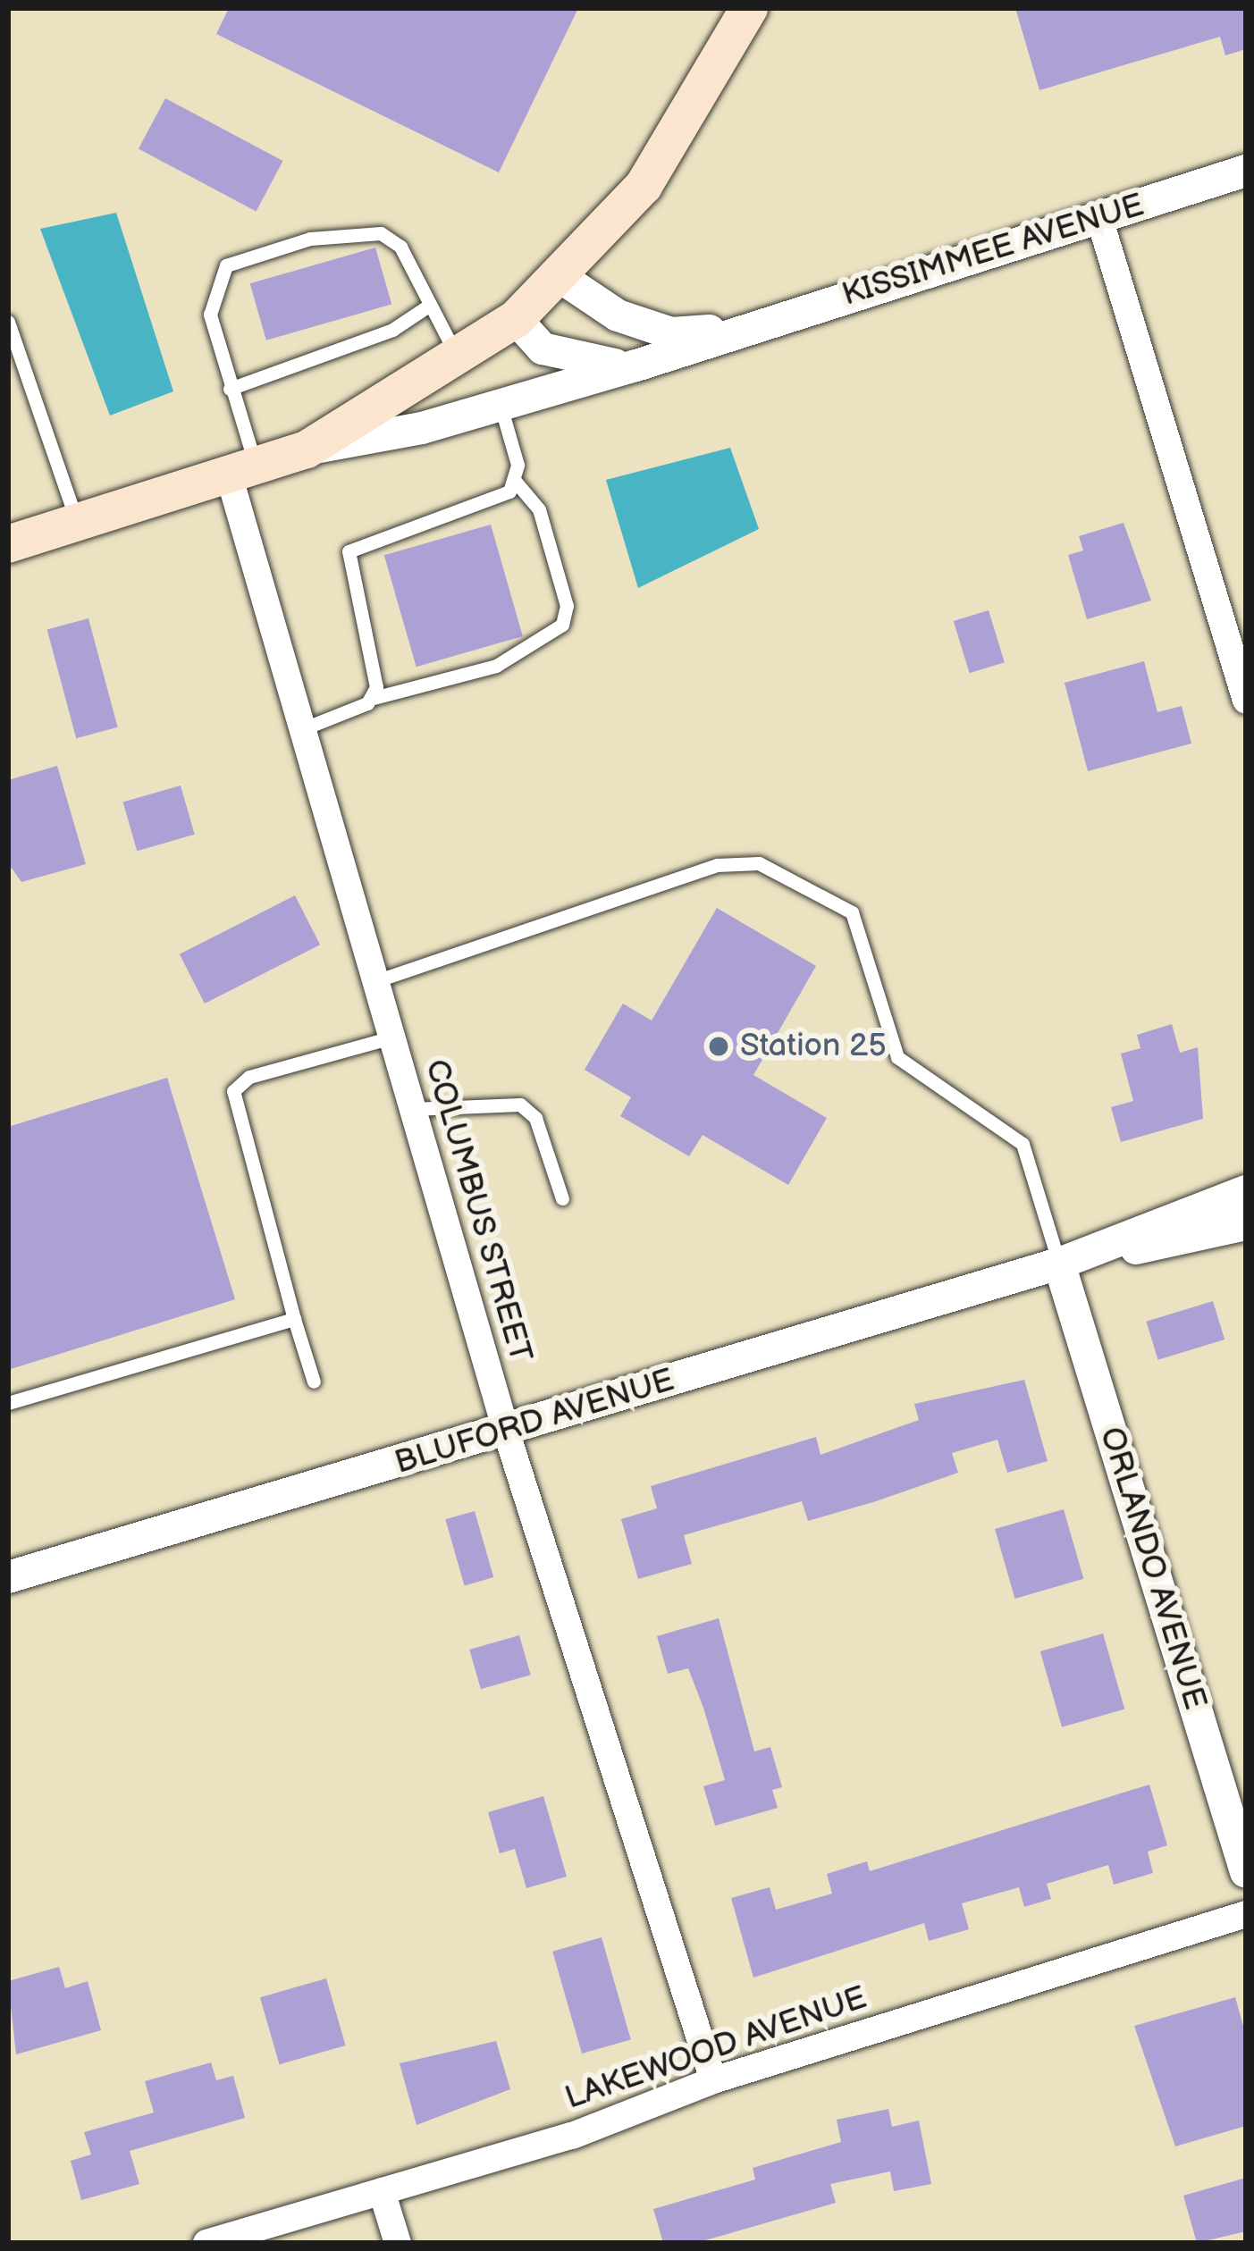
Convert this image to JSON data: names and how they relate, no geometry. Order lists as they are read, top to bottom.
{
  "streets": {
    "main road": ["KISSIMMEE AVENUE"],
    "street": [
      "COLUMBUS STREET",
      "BLUFORD AVENUE",
      "ORLANDO AVENUE",
      "LAKEWOOD AVENUE"
    ]
  },
  "crossings": [
    ["KISSIMMEE AVENUE", "COLUMBUS STREET"],
    ["COLUMBUS STREET", "BLUFORD AVENUE"],
    ["COLUMBUS STREET", "LAKEWOOD AVENUE"],
    ["BLUFORD AVENUE", "ORLANDO AVENUE"]
  ],
  "places": ["Station 25"]
}
